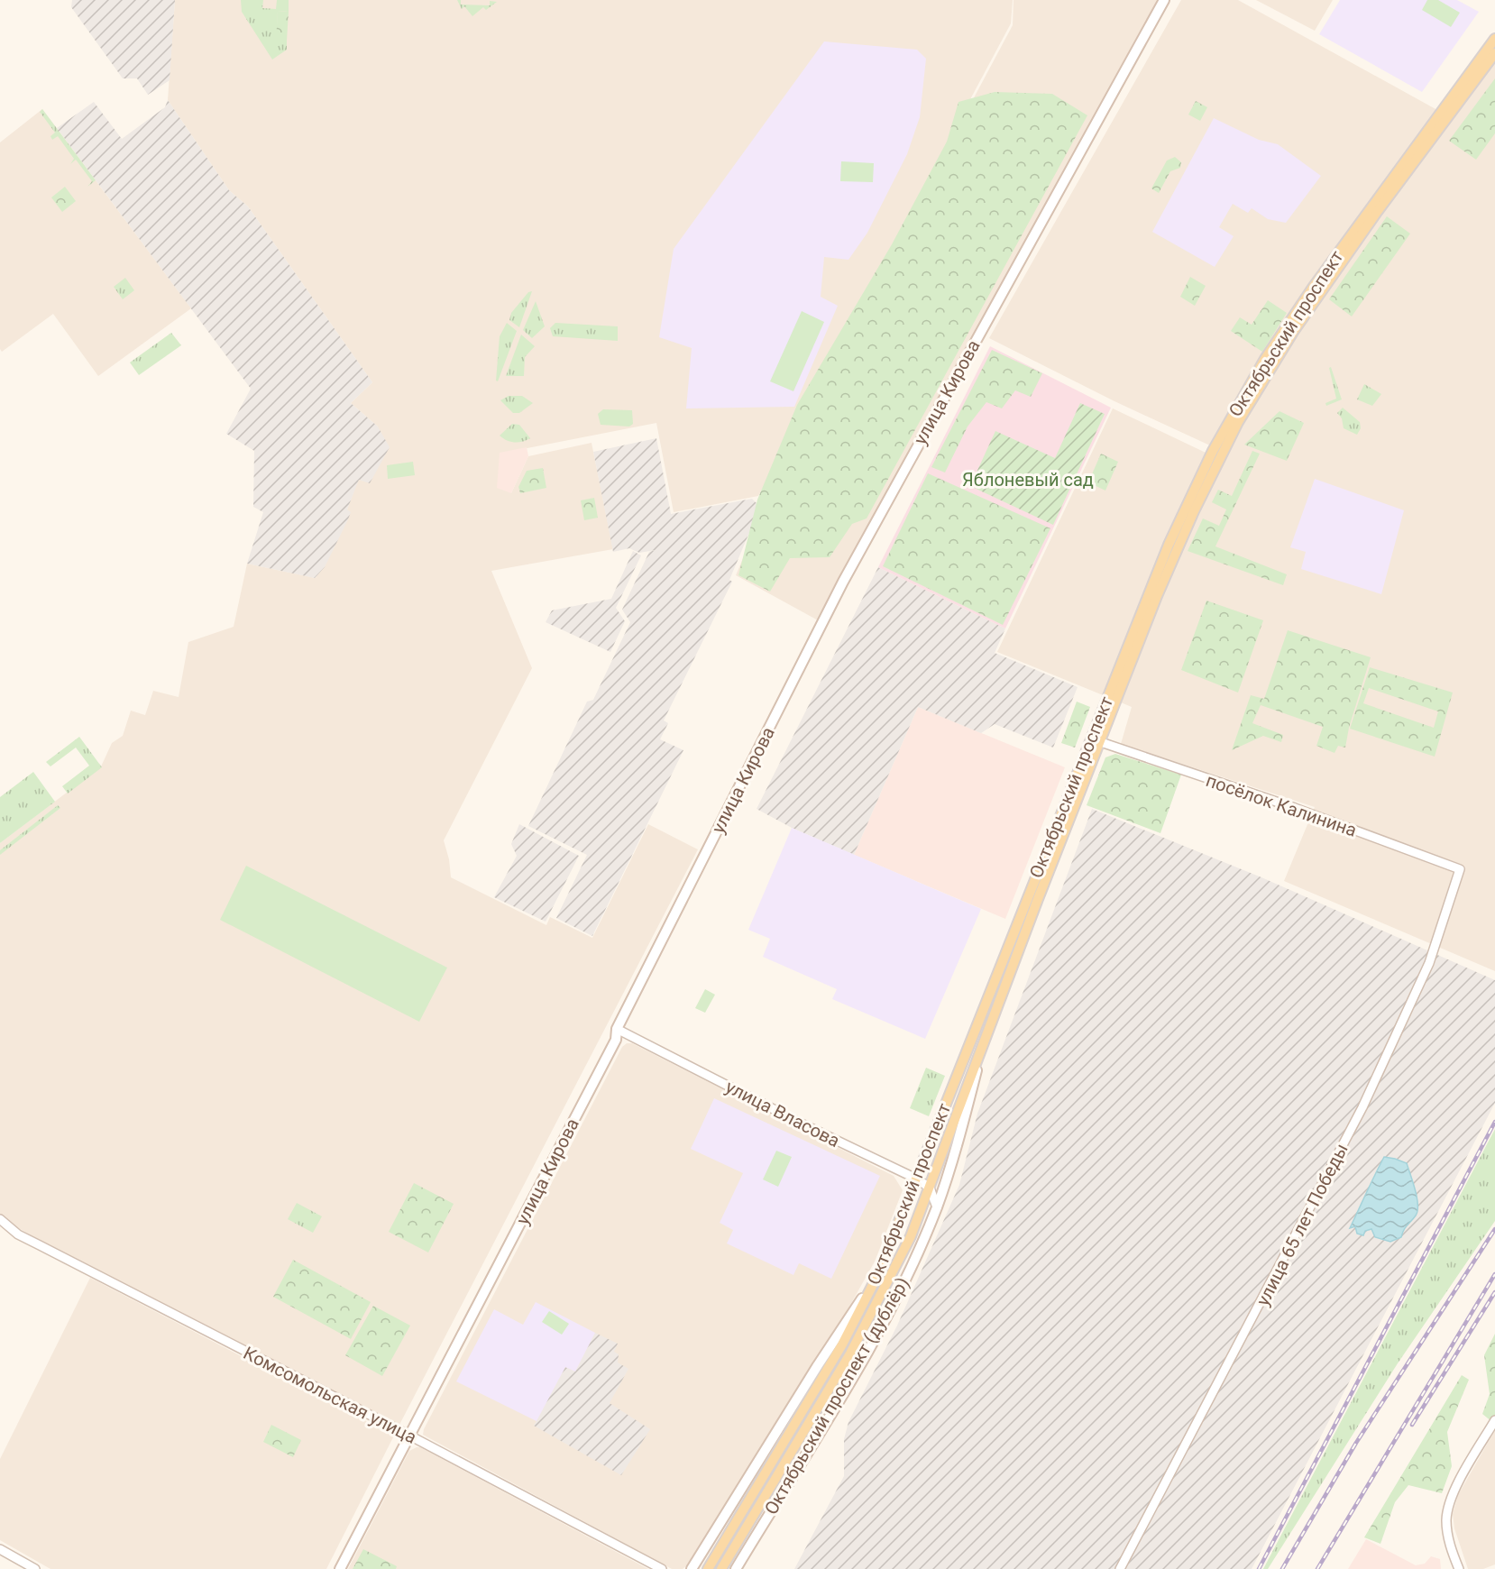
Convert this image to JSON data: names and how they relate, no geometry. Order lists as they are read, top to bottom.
{
  "streets": {
    "main road": ["Октябрьский проспект", "улица Кирова", "Октябрьский проспект (дублёр)"],
    "street": [
      "посёлок Калинина",
      "улица Власова",
      "улица 65 лет Победы",
      "Комсомольская улица"
    ]
  },
  "crossings": [
    ["Октябрьский проспект", "посёлок Калинина"],
    ["Октябрьский проспект", "улица Власова"],
    ["Октябрьский проспект", "Октябрьский проспект (дублёр)"],
    ["улица Кирова", "улица Власова"],
    ["улица Кирова", "Комсомольская улица"],
    ["посёлок Калинина", "улица 65 лет Победы"]
  ],
  "parks": ["Яблоневый сад"]
}
